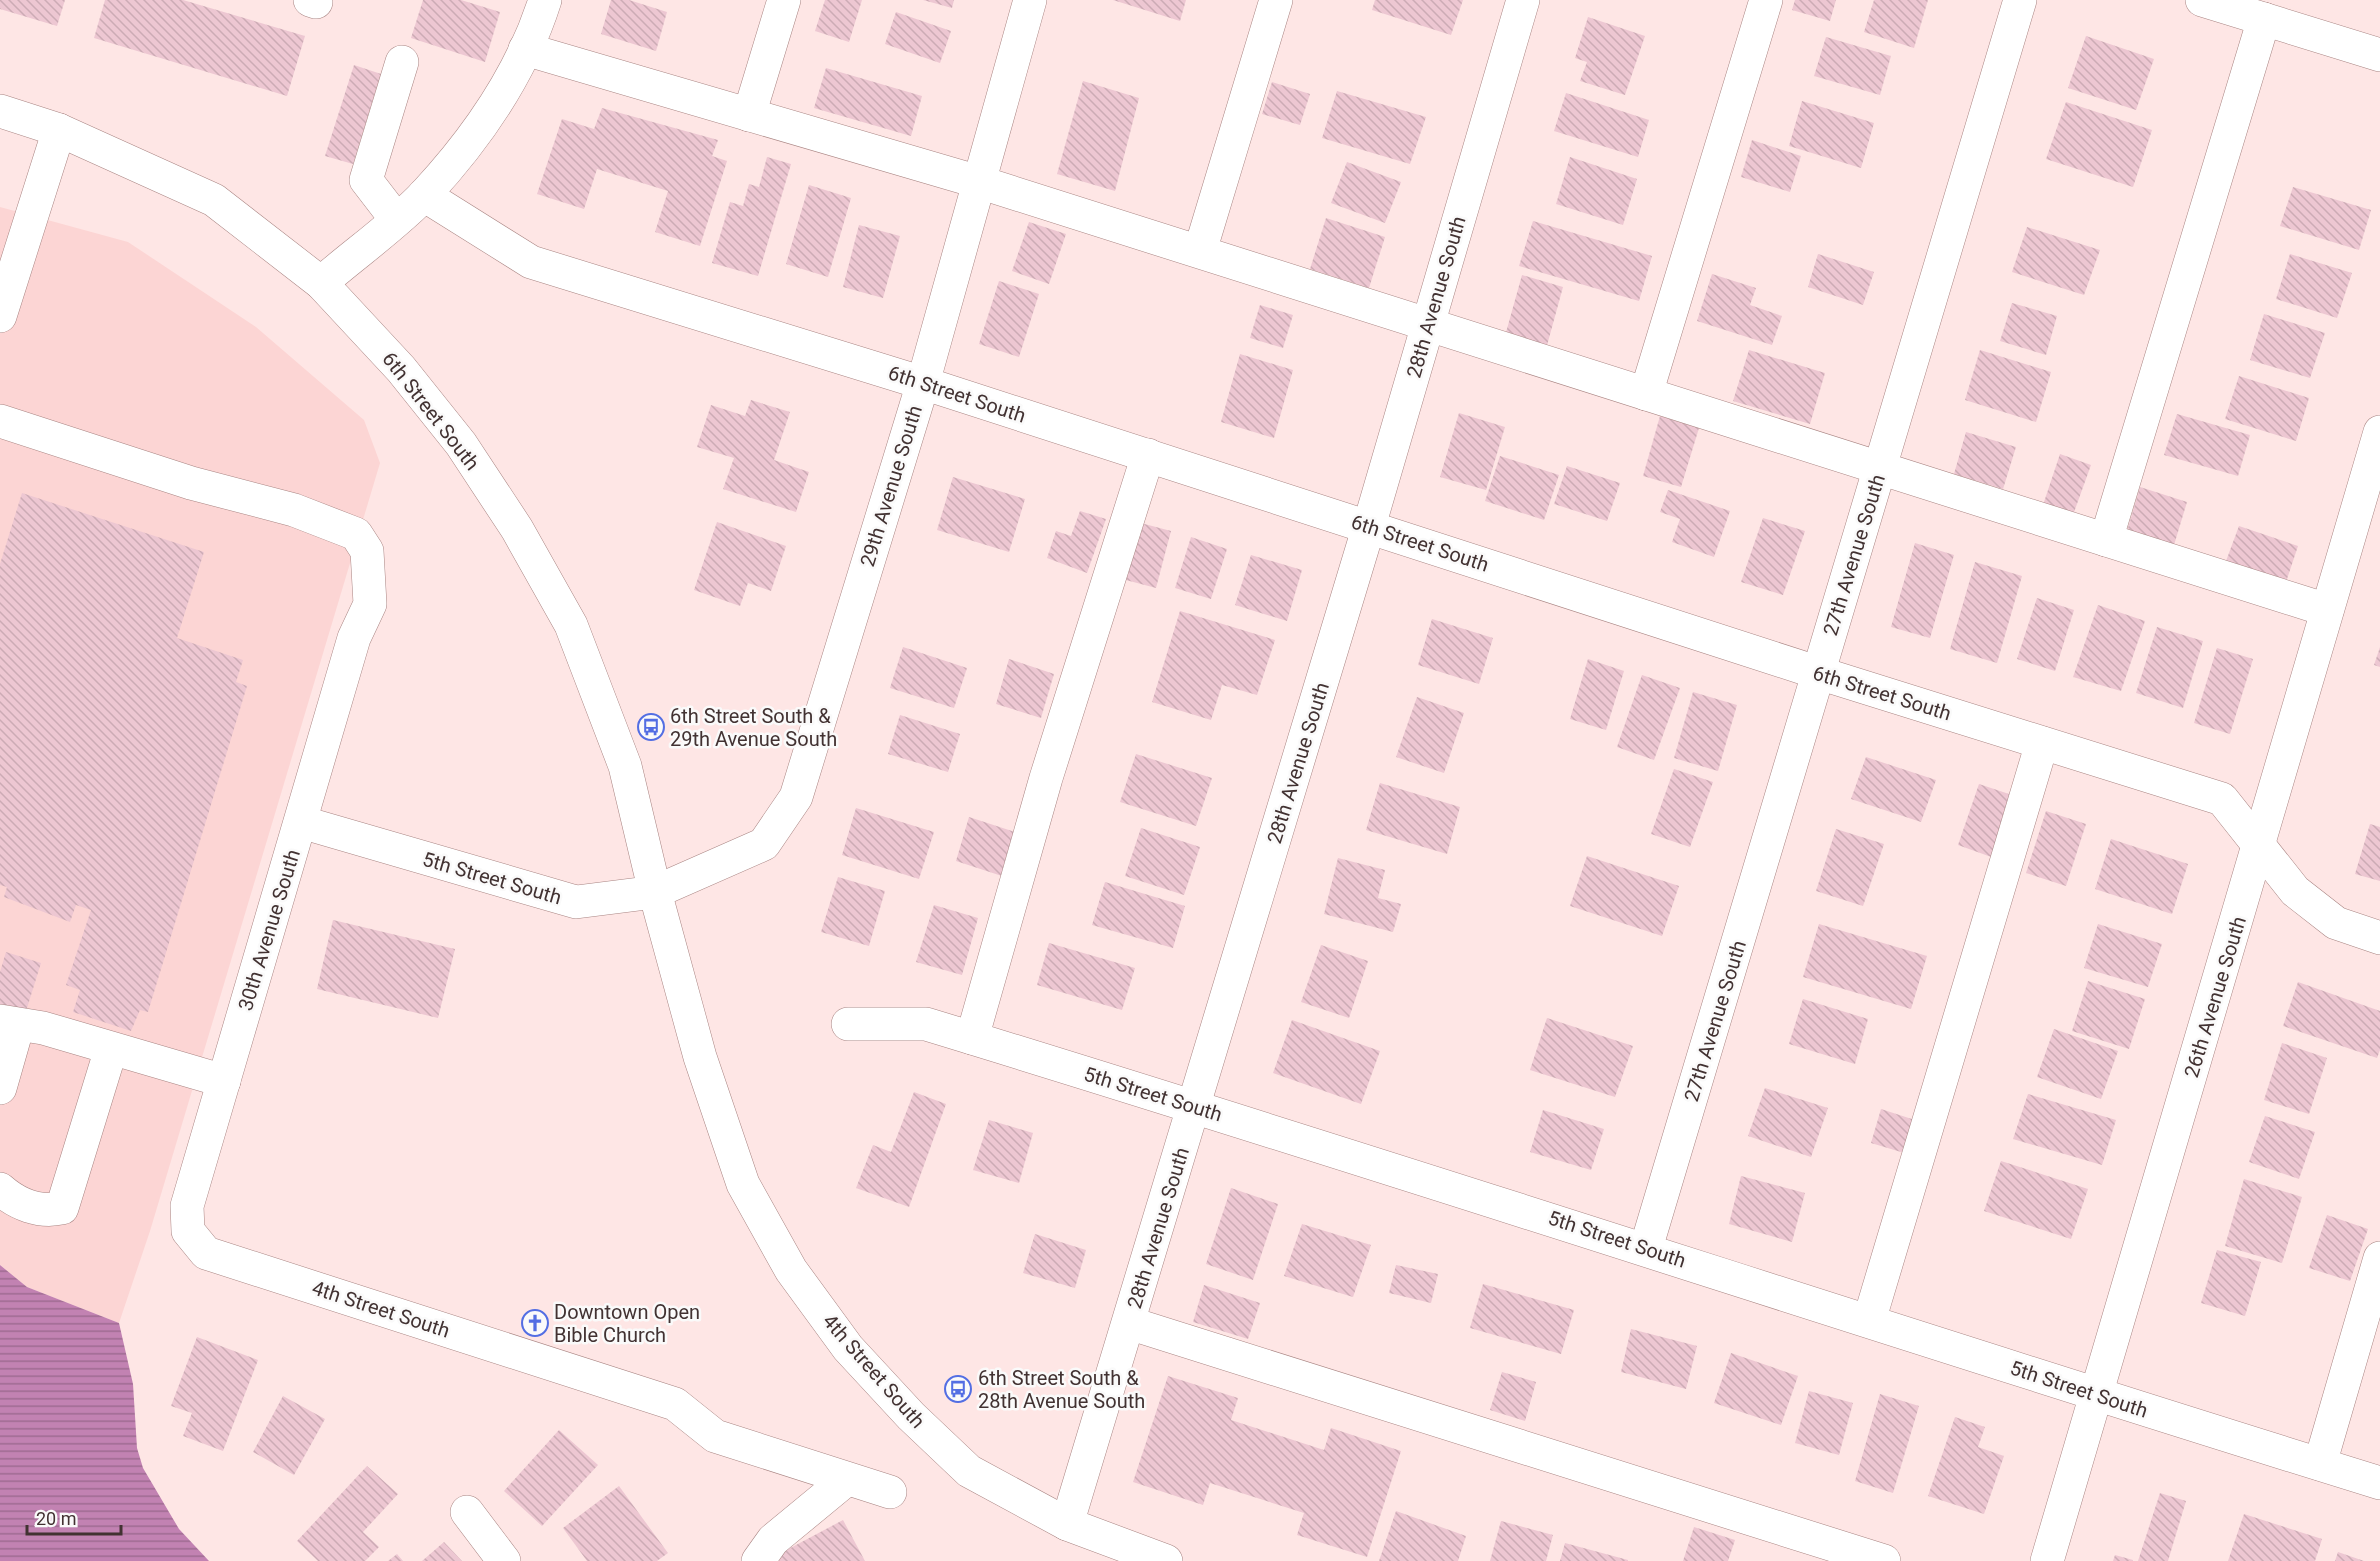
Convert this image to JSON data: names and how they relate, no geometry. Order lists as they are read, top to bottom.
{
  "streets": {
    "street": [
      "28th Avenue South",
      "6th Street South",
      "29th Avenue South",
      "27th Avenue South",
      "5th Street South",
      "30th Avenue South",
      "26th Avenue South",
      "4th Street South"
    ]
  },
  "crossings": [
    ["28th Avenue South", "6th Street South"],
    ["28th Avenue South", "5th Street South"],
    ["28th Avenue South", "4th Street South"],
    ["6th Street South", "29th Avenue South"],
    ["6th Street South", "27th Avenue South"],
    ["6th Street South", "5th Street South"],
    ["6th Street South", "26th Avenue South"],
    ["6th Street South", "4th Street South"],
    ["29th Avenue South", "5th Street South"],
    ["27th Avenue South", "5th Street South"],
    ["5th Street South", "30th Avenue South"],
    ["5th Street South", "26th Avenue South"],
    ["5th Street South", "4th Street South"],
    ["30th Avenue South", "4th Street South"]
  ],
  "places": {
    "bus stop": ["6th Street South & 29th Avenue South", "6th Street South & 28th Avenue South"],
    "church": ["Downtown Open Bible Church"]
  },
  "scale_bar": "20 m"
}
